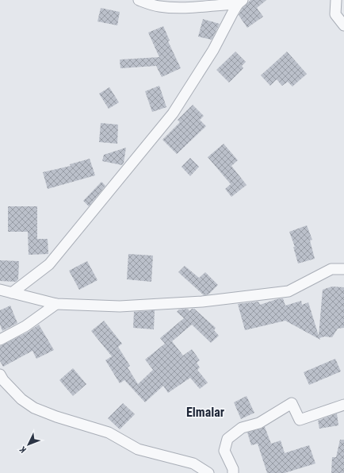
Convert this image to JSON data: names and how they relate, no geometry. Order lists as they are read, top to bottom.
{
  "districts": ["Elmalar"],
  "north": "bottom left"
}
